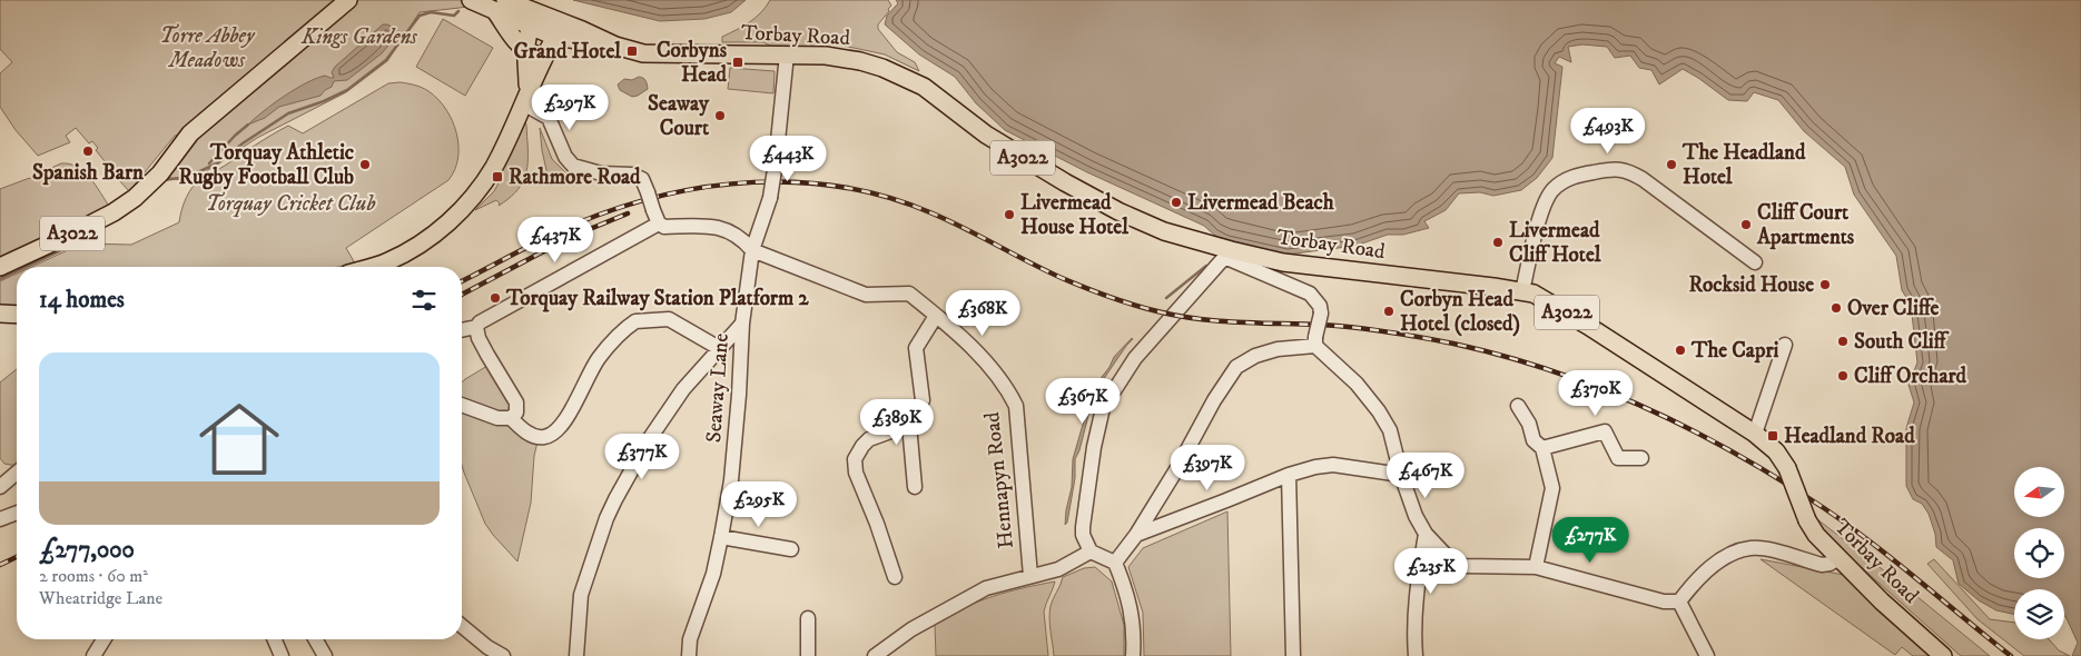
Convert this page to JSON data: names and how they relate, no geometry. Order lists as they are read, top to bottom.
{
  "streets": {
    "main road": ["Torbay Road", "A3022"],
    "street": ["Seaway Lane", "Hennapyn Road"]
  },
  "crossings": [
    ["Torbay Road", "Seaway Lane"],
    ["Seaway Lane", "Hennapyn Road"]
  ],
  "parks": ["Torre Abbey Meadows", "Kings Gardens", "Torquay Cricket Club"],
  "places": {
    "transit": [
      "Grand Hotel",
      "Corbyns Head",
      "Rathmore Road",
      "Headland Road"
    ],
    "other": [
      "Seaway Court",
      "Spanish Barn",
      "Torquay Athletic Rugby Football Club",
      "The Headland Hotel",
      "Livermead Beach",
      "Livermead House Hotel",
      "Cliff Court Apartments",
      "Livermead Cliff Hotel",
      "Rocksid House",
      "Torquay Railway Station Platform 2",
      "Over Cliffe",
      "Corbyn Head Hotel (closed)",
      "South Cliff",
      "The Capri",
      "Cliff Orchard"
    ]
  },
  "north": "left",
  "page": {
    "price": [
      "£297K",
      "£493K",
      "£443K",
      "£437K",
      "£368K",
      "£370K",
      "£367K",
      "£389K",
      "£377K",
      "£397K",
      "£467K",
      "£295K",
      "£277K",
      "£235K"
    ],
    "heading": "14 homes",
    "list": [
      {
        "name": "£277,000",
        "note": "2 rooms · 60 m² · Wheatridge Lane"
      }
    ]
  }
}
